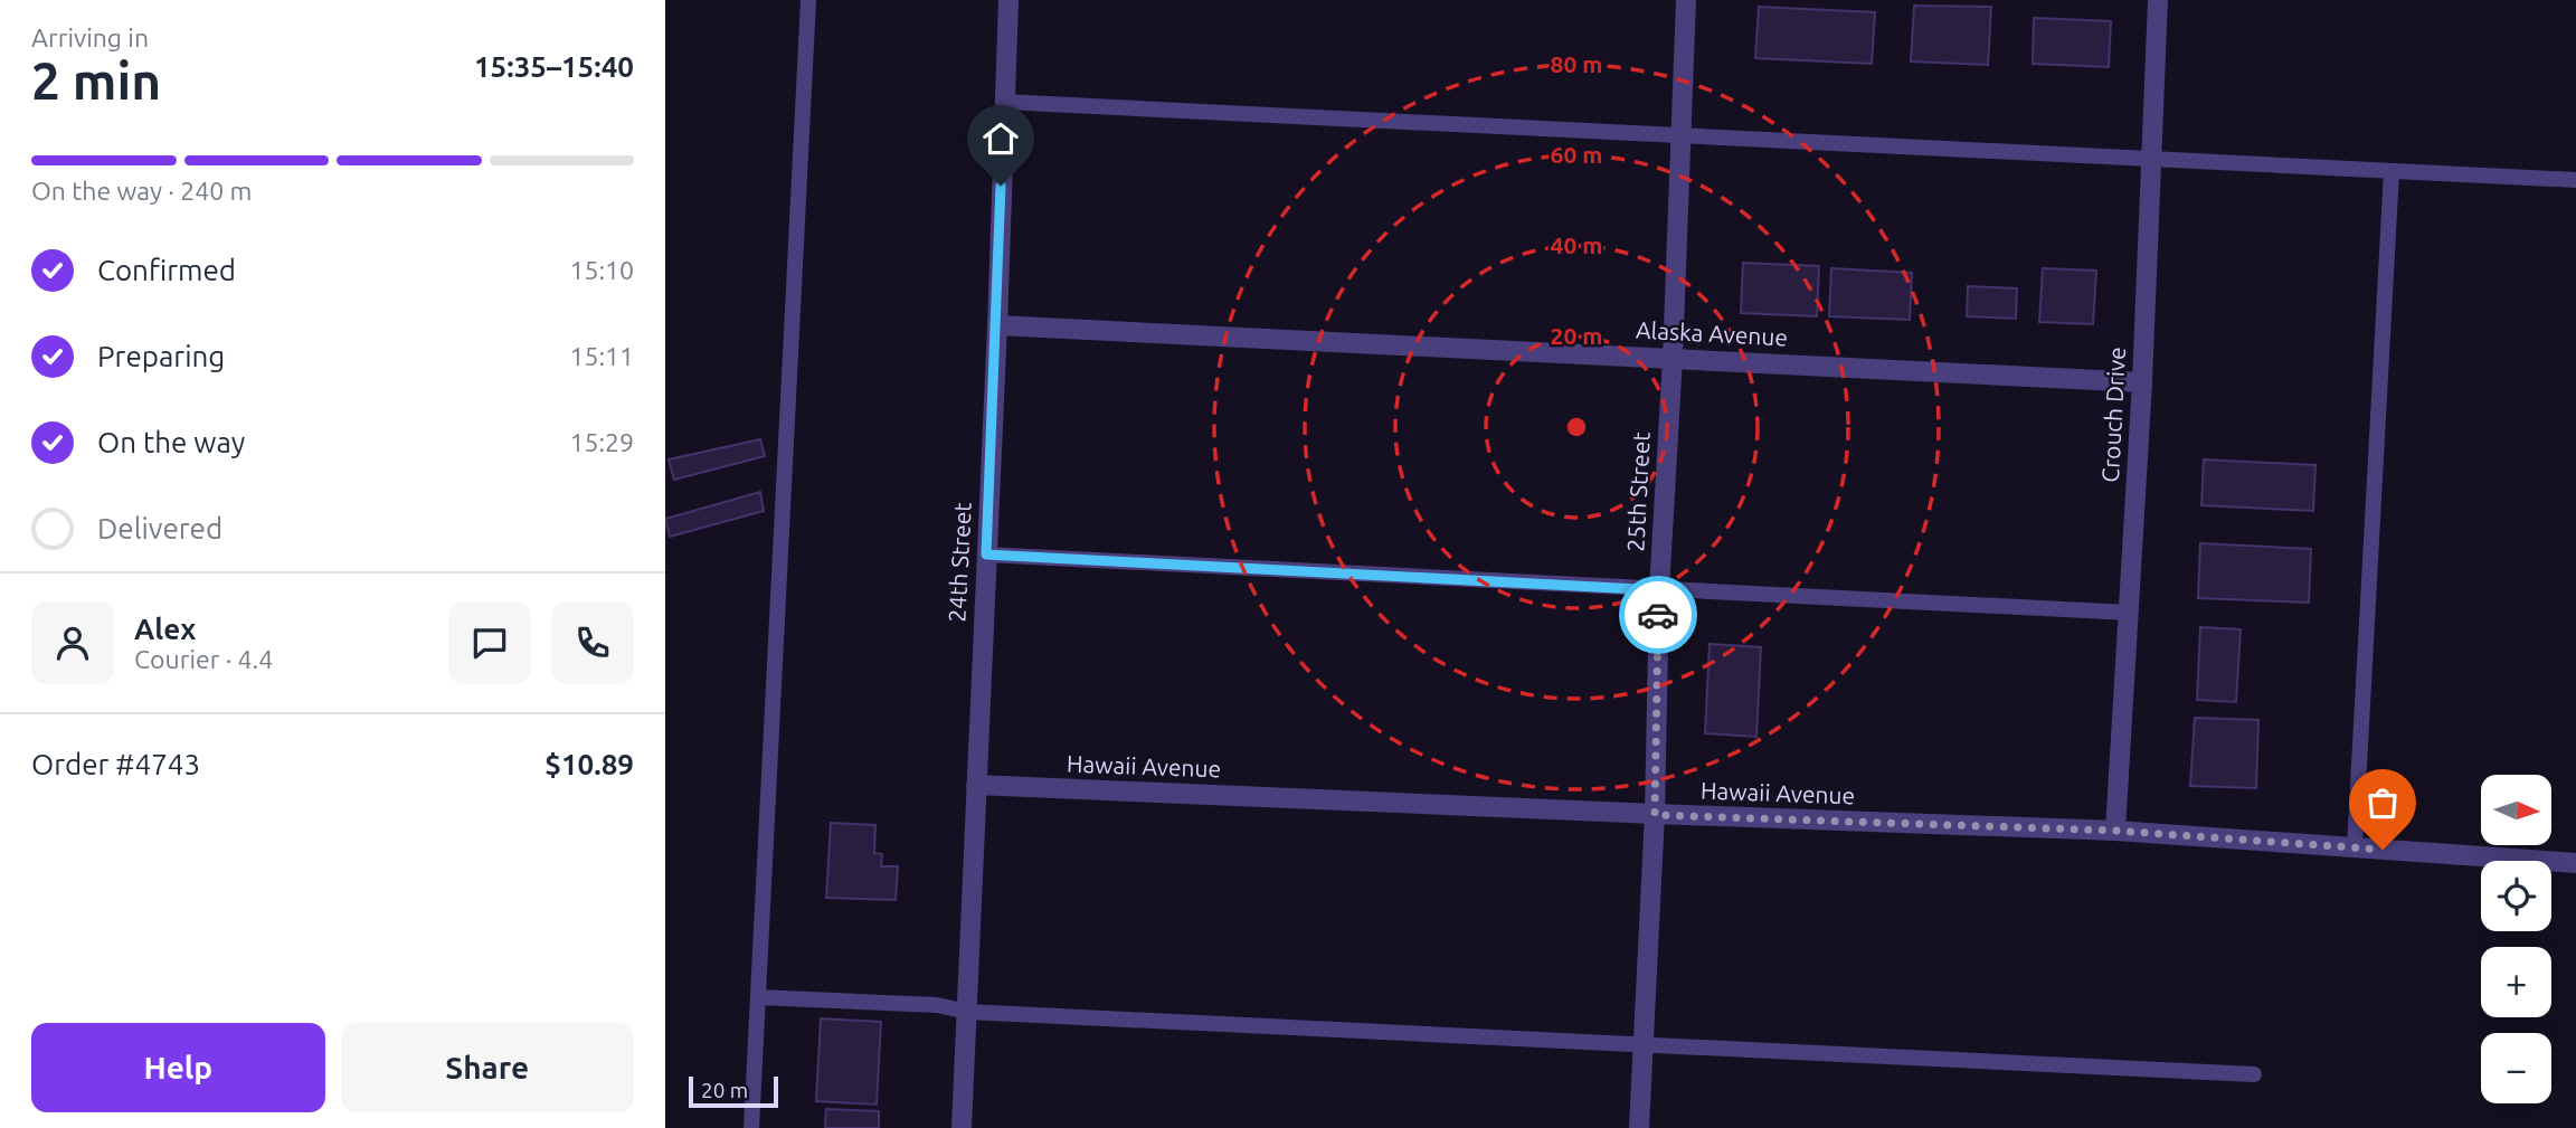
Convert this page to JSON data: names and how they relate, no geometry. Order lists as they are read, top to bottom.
{
  "streets": {
    "street": [
      "Alaska Avenue",
      "Crouch Drive",
      "25th Street",
      "24th Street",
      "Hawaii Avenue"
    ]
  },
  "crossings": [
    ["Alaska Avenue", "Crouch Drive"],
    ["Alaska Avenue", "25th Street"],
    ["Alaska Avenue", "24th Street"],
    ["Crouch Drive", "Hawaii Avenue"],
    ["25th Street", "Hawaii Avenue"],
    ["24th Street", "Hawaii Avenue"]
  ],
  "scale_bar": "20 m",
  "north": "right",
  "page": {
    "heading": ["2 min", "Arriving in", "15:35–15:40"],
    "panel": [
      "Alex",
      "Courier · 4.4",
      "Order #4743",
      "$10.89"
    ],
    "bar": "On the way · 240 m",
    "list": [
      ["Confirmed", "15:10"],
      ["Preparing", "15:11"],
      ["On the way", "15:29"],
      "Delivered"
    ],
    "map_buttons": ["+", "−"],
    "buttons": ["Help", "Share"],
    "scale": "20 m"
  },
  "rings": [
    "80 m",
    "60 m",
    "40 m",
    "20 m"
  ]
}
